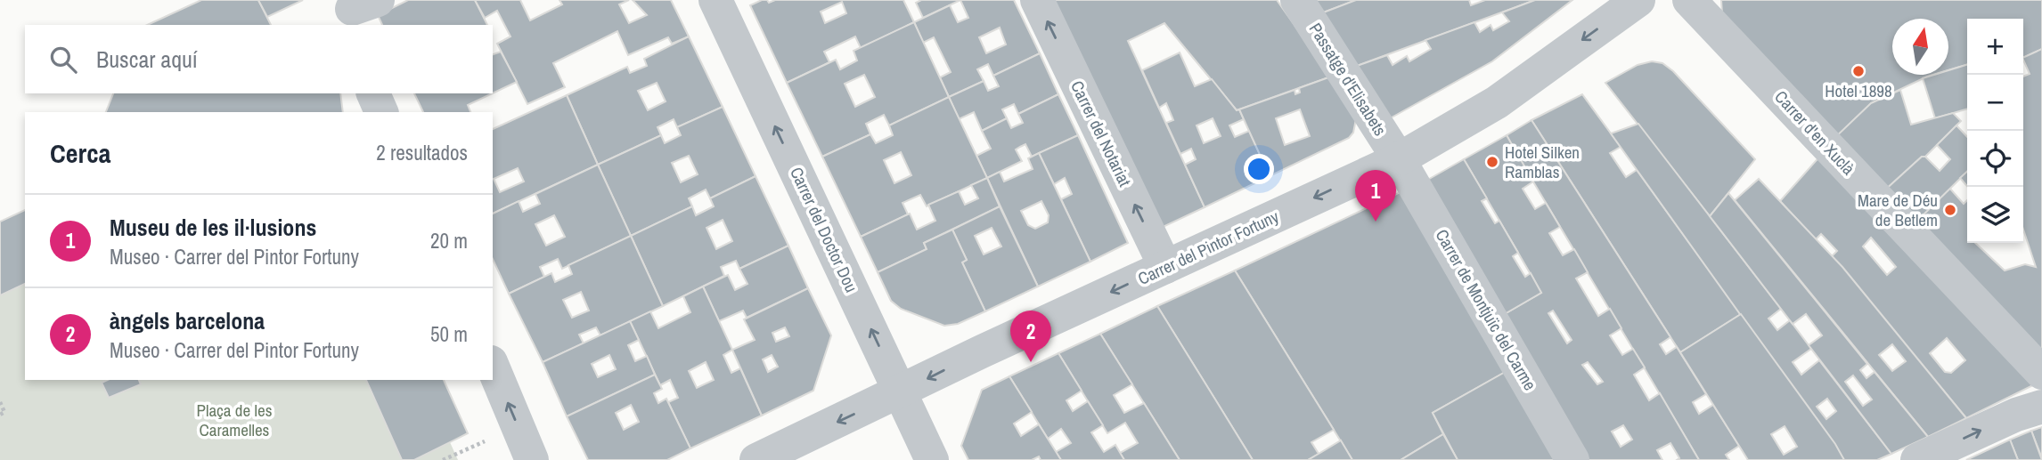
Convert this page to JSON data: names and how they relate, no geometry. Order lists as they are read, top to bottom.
{
  "streets": {
    "street": [
      "Passatge d'Elisabets",
      "Carrer d'en Xuclà",
      "Carrer del Notariat",
      "Carrer del Doctor Dou",
      "Carrer del Pintor Fortuny",
      "Carrer de Montjuïc del Carme"
    ]
  },
  "crossings": [
    ["Passatge d'Elisabets", "Carrer del Pintor Fortuny"],
    ["Passatge d'Elisabets", "Carrer de Montjuïc del Carme"],
    ["Carrer del Notariat", "Carrer del Pintor Fortuny"],
    ["Carrer del Doctor Dou", "Carrer del Pintor Fortuny"],
    ["Carrer del Pintor Fortuny", "Carrer de Montjuïc del Carme"]
  ],
  "one_way": ["Carrer del Notariat", "Carrer del Doctor Dou", "Carrer del Pintor Fortuny"],
  "parks": ["Plaça de les Caramelles"],
  "places": ["Hotel 1898", "Hotel Silken Ramblas", "Mare de Déu de Betlem"],
  "north": "top",
  "page": {
    "map_buttons": ["+", "−"],
    "search": "Buscar aquí",
    "heading": ["Cerca", "2 resultados"],
    "pins": ["1", "2"],
    "list": [
      {
        "mark": "1",
        "name": "Museu de les il·lusions",
        "note": "Museo · Carrer del Pintor Fortuny",
        "value": "20 m"
      },
      {
        "mark": "2",
        "name": "àngels barcelona",
        "note": "Museo · Carrer del Pintor Fortuny",
        "value": "50 m"
      }
    ]
  }
}
